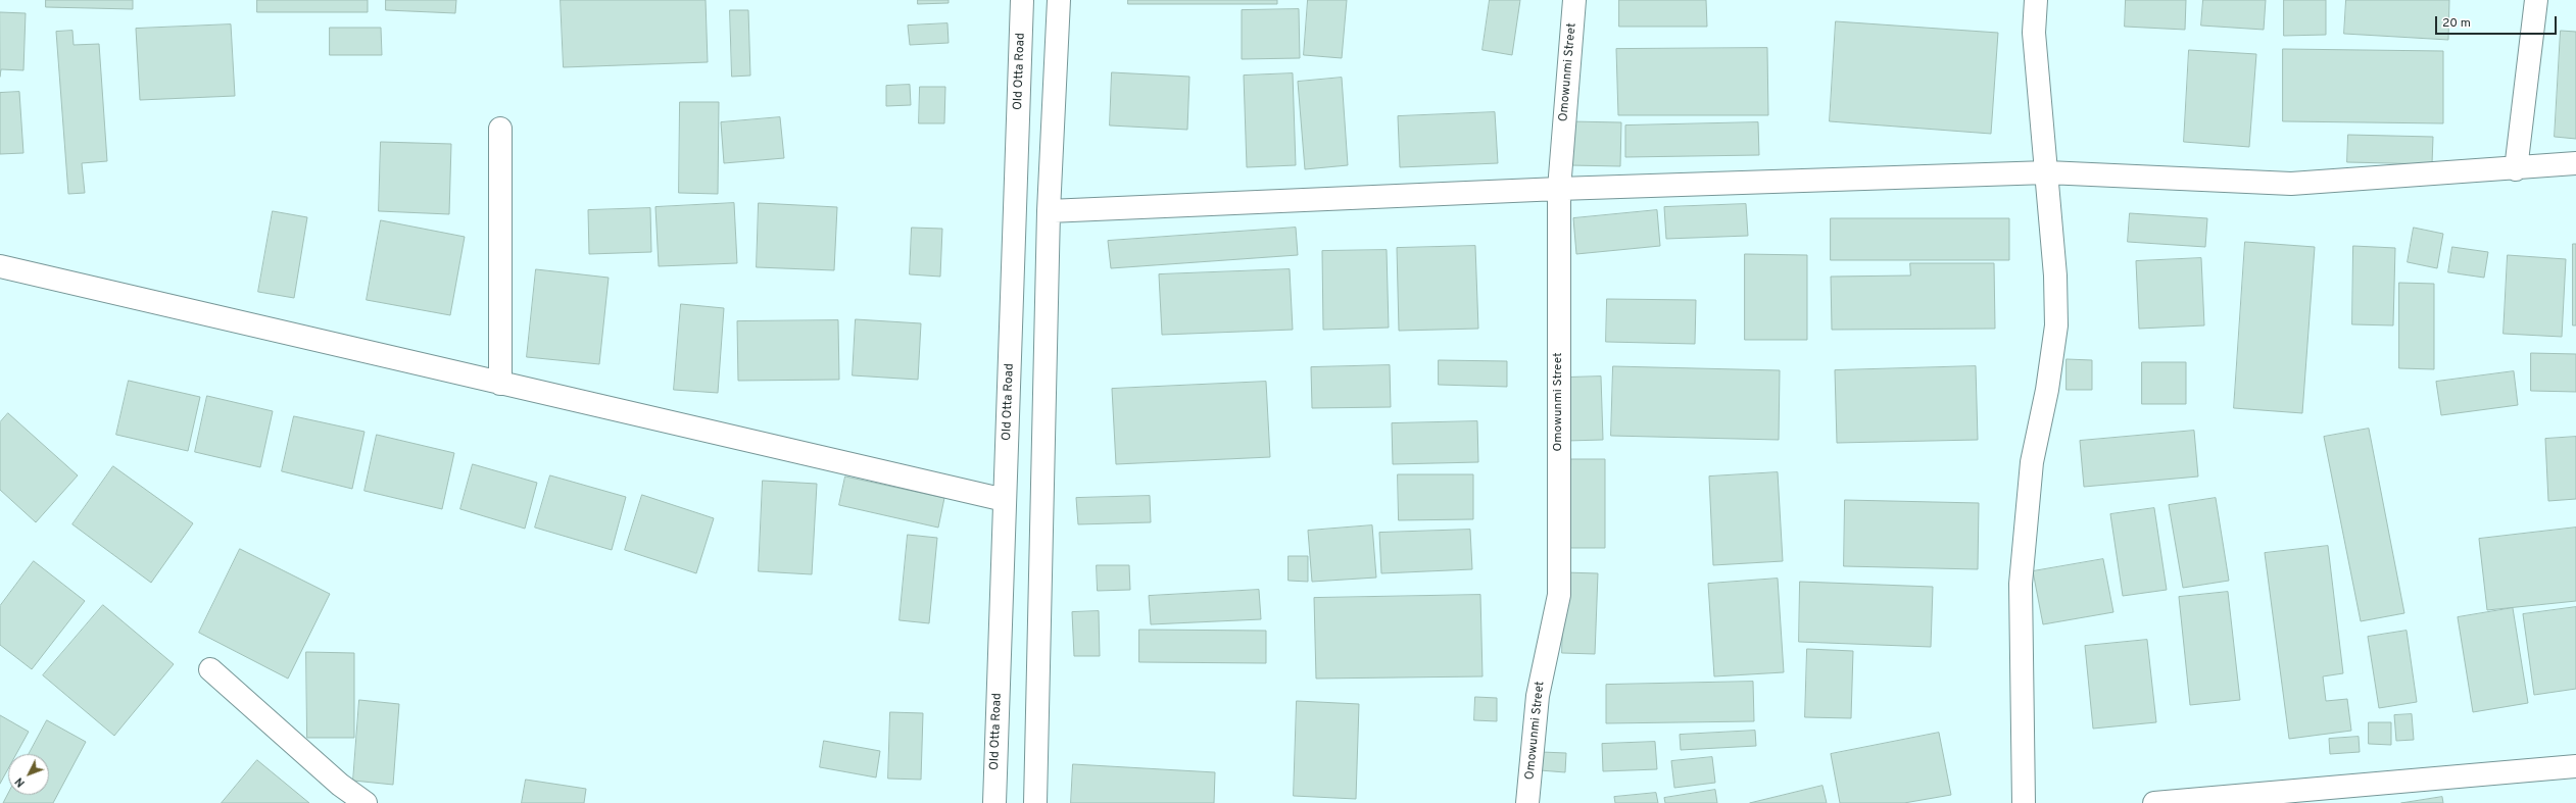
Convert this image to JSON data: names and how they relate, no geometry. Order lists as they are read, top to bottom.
{
  "streets": {
    "street": ["Old Otta Road", "Omowunmi Street"]
  },
  "scale_bar": "20 m",
  "north": "bottom left"
}
